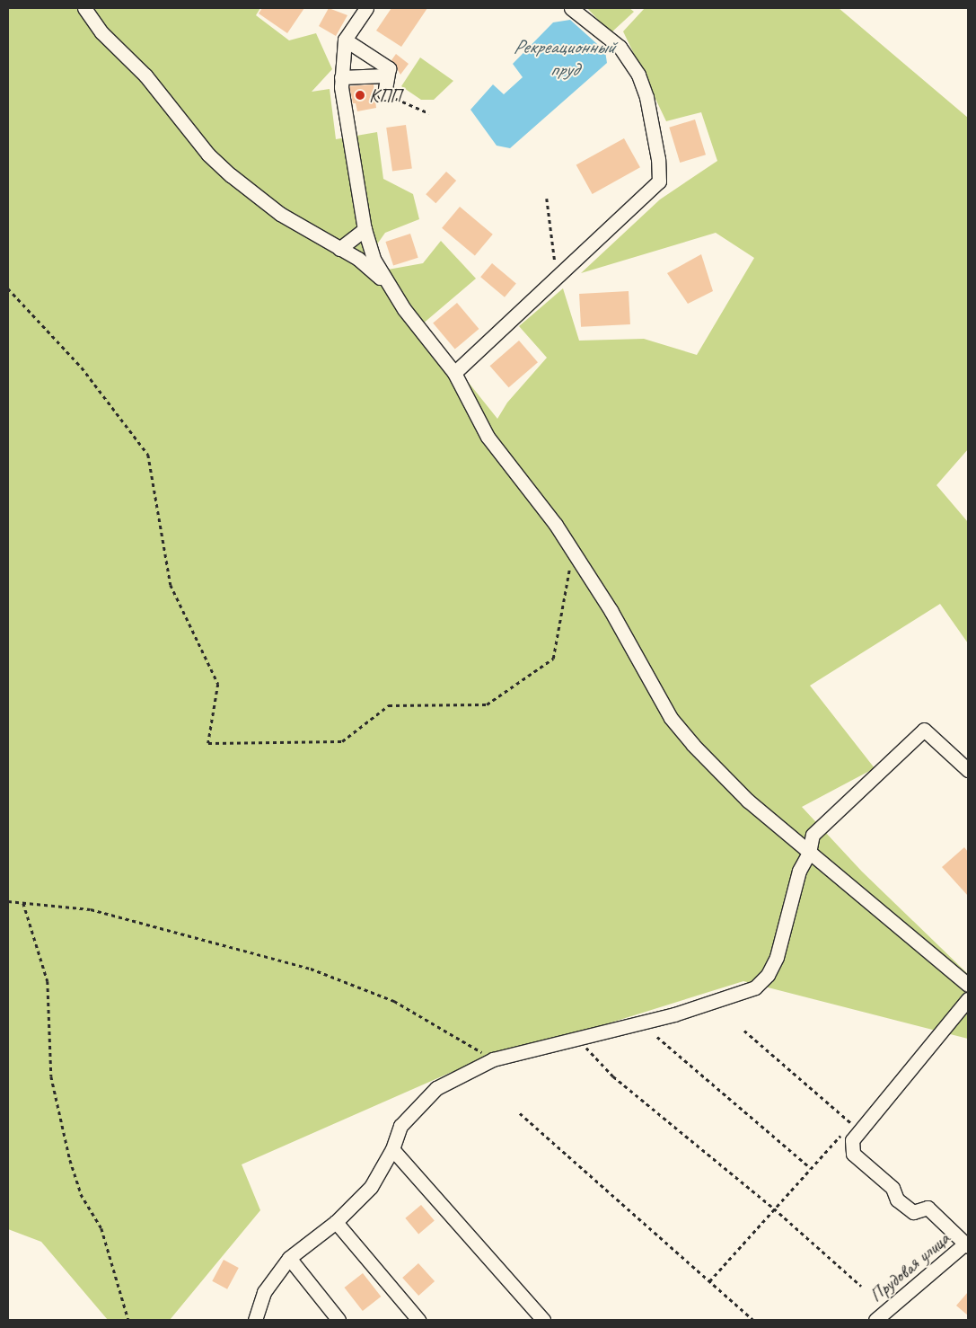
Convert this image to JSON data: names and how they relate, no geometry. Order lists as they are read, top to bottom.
{
  "streets": {
    "street": ["Прудовая улица"]
  },
  "water": ["Рекреационный пруд"],
  "places": ["КПП"]
}
